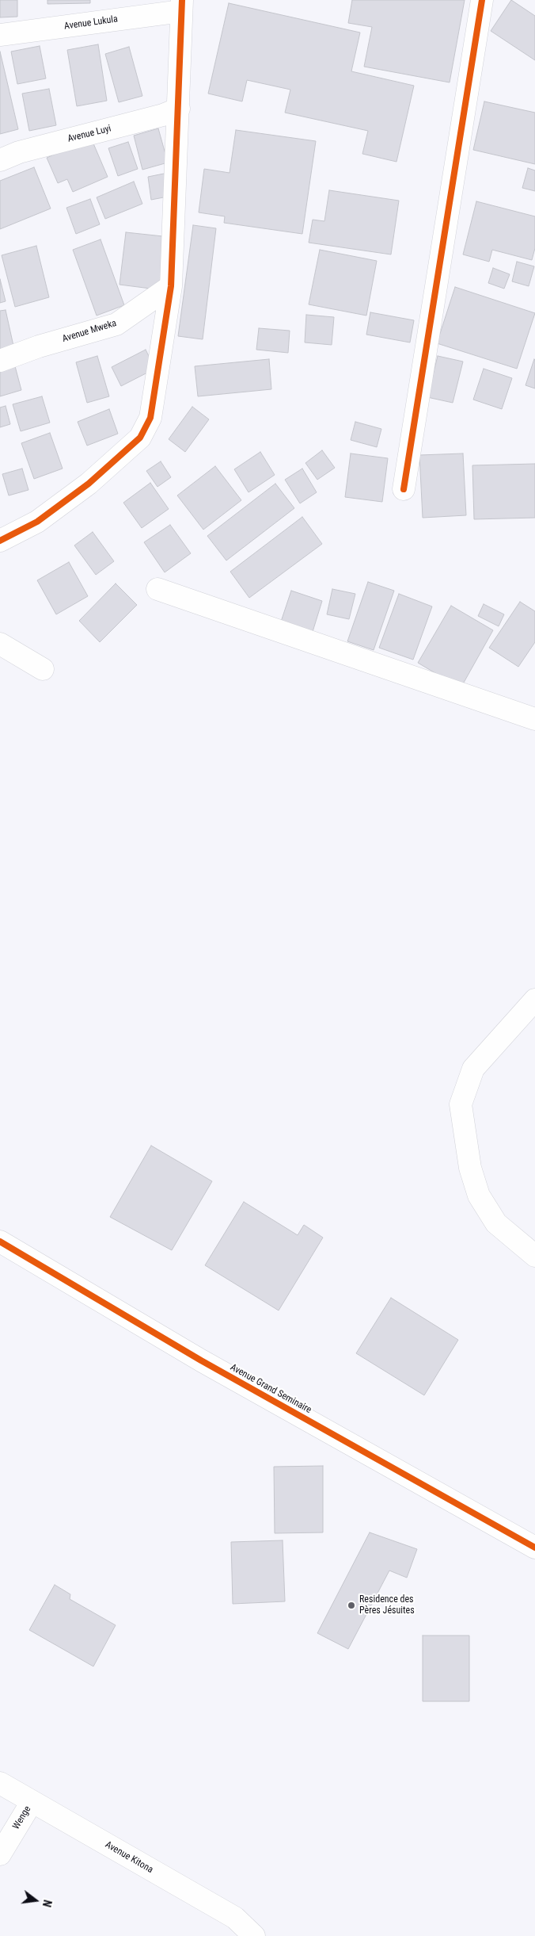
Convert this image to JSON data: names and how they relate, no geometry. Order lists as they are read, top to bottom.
{
  "streets": {
    "street": [
      "Avenue Lukula",
      "Avenue Luyi",
      "Avenue Mweka",
      "Avenue Grand Seminaire",
      "Wenge",
      "Avenue Kitona"
    ]
  },
  "crossings": [
    ["Wenge", "Avenue Kitona"]
  ],
  "places": ["Residence des Pères Jésuites"],
  "north": "right"
}
